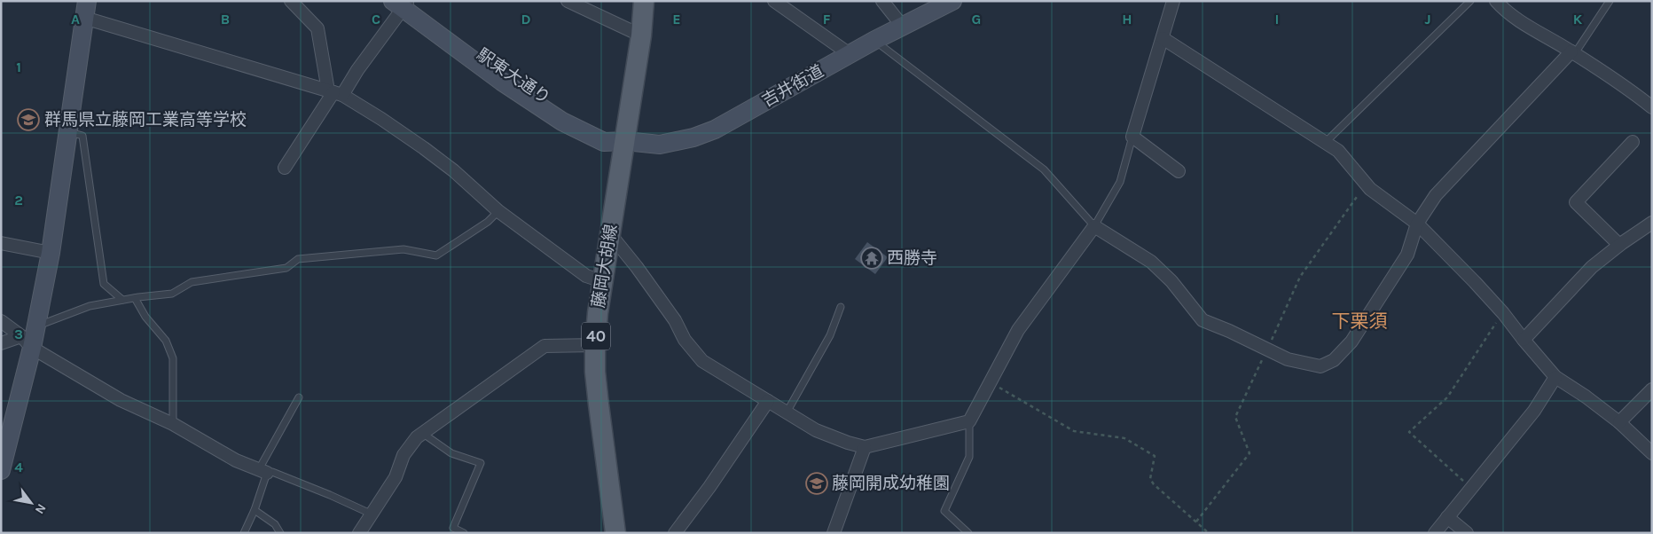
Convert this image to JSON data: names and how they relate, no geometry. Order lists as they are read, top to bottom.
{
  "streets": {
    "main road": ["藤岡大胡線", "40"],
    "street": ["吉井街道"]
  },
  "crossings": [
    ["吉井街道", "藤岡大胡線"]
  ],
  "districts": ["下栗須"],
  "places": {
    "school or university": ["群馬県立藤岡工業高等学校", "藤岡開成幼稚園"],
    "temple": ["西勝寺"]
  },
  "north": "bottom right",
  "grid": {
    "columns": [
      "A",
      "B",
      "C",
      "D",
      "E",
      "F",
      "G",
      "H",
      "I",
      "J",
      "K"
    ],
    "rows": [
      "1",
      "2",
      "3",
      "4"
    ]
  }
}
